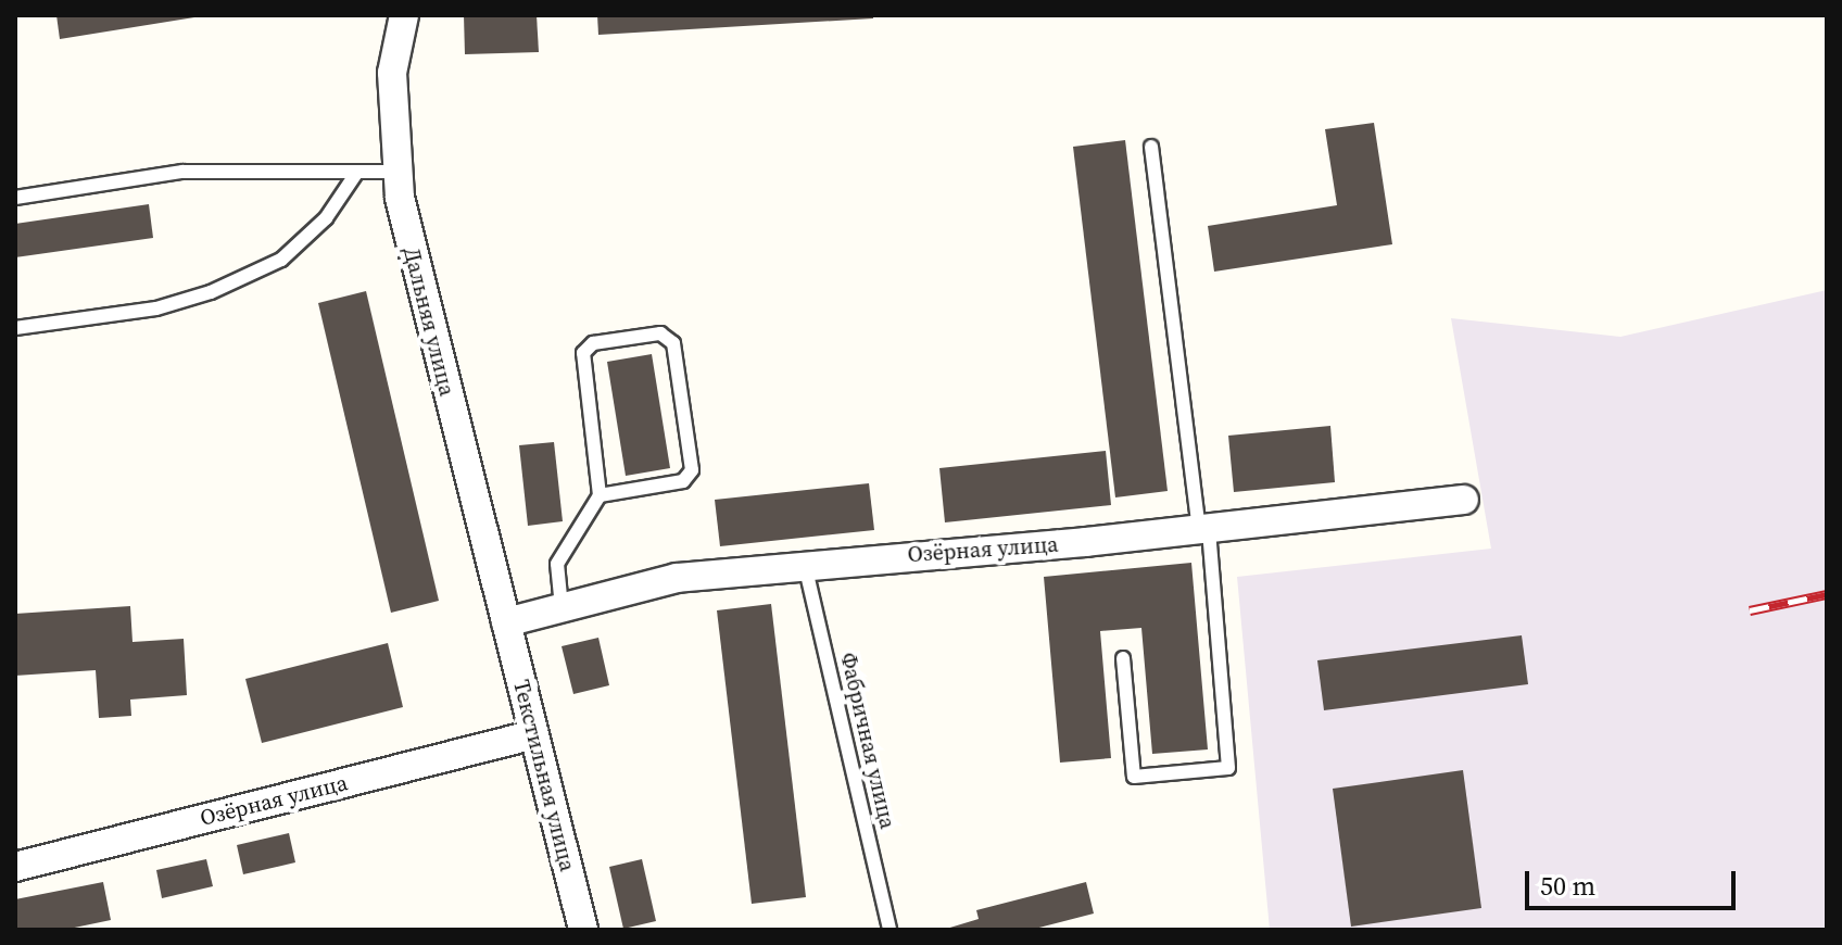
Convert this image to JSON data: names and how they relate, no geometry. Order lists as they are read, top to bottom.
{
  "streets": {
    "street": ["Дальняя улица", "Озёрная улица", "Текстильная улица"],
    "lane": ["Фабричная улица"]
  },
  "crossings": [
    ["Дальняя улица", "Озёрная улица"],
    ["Дальняя улица", "Текстильная улица"],
    ["Озёрная улица", "Фабричная улица"],
    ["Озёрная улица", "Текстильная улица"]
  ],
  "scale_bar": "50 m"
}
